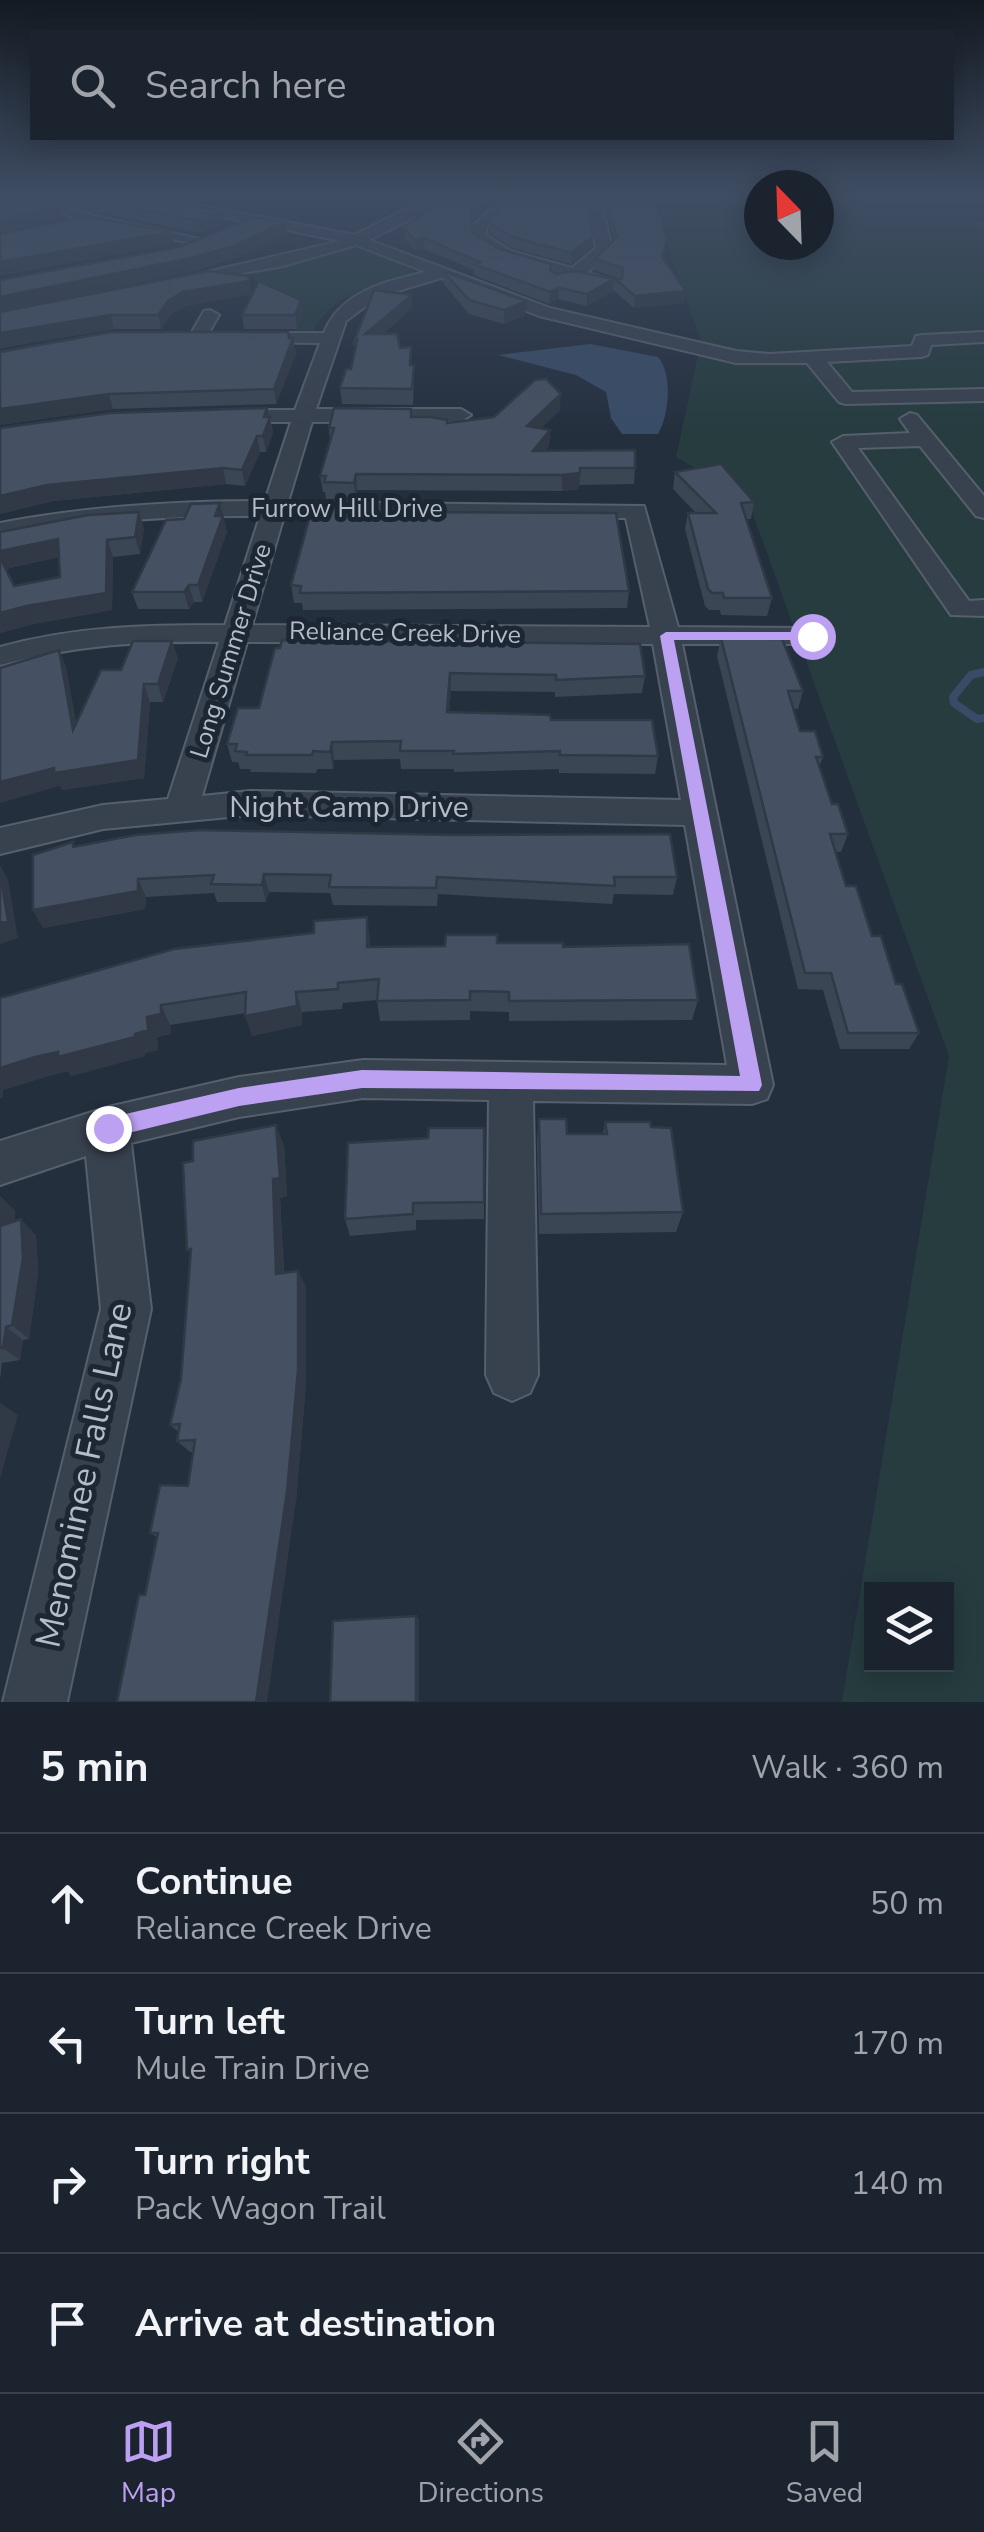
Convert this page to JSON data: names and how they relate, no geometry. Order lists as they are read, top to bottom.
{
  "streets": {
    "street": [
      "Furrow Hill Drive",
      "Reliance Creek Drive",
      "Long Summer Drive",
      "Night Camp Drive",
      "Menominee Falls Lane"
    ]
  },
  "crossings": [
    ["Furrow Hill Drive", "Reliance Creek Drive"],
    ["Furrow Hill Drive", "Long Summer Drive"],
    ["Reliance Creek Drive", "Long Summer Drive"],
    ["Long Summer Drive", "Night Camp Drive"]
  ],
  "north": "top left",
  "page": {
    "search": "Search here",
    "heading": ["5 min", "Walk · 360 m"],
    "list": [
      ["Continue", "Reliance Creek Drive", "50 m"],
      ["Turn left", "Mule Train Drive", "170 m"],
      ["Turn right", "Pack Wagon Trail", "140 m"],
      "Arrive at destination"
    ],
    "nav": ["Map", "Directions", "Saved"]
  }
}
